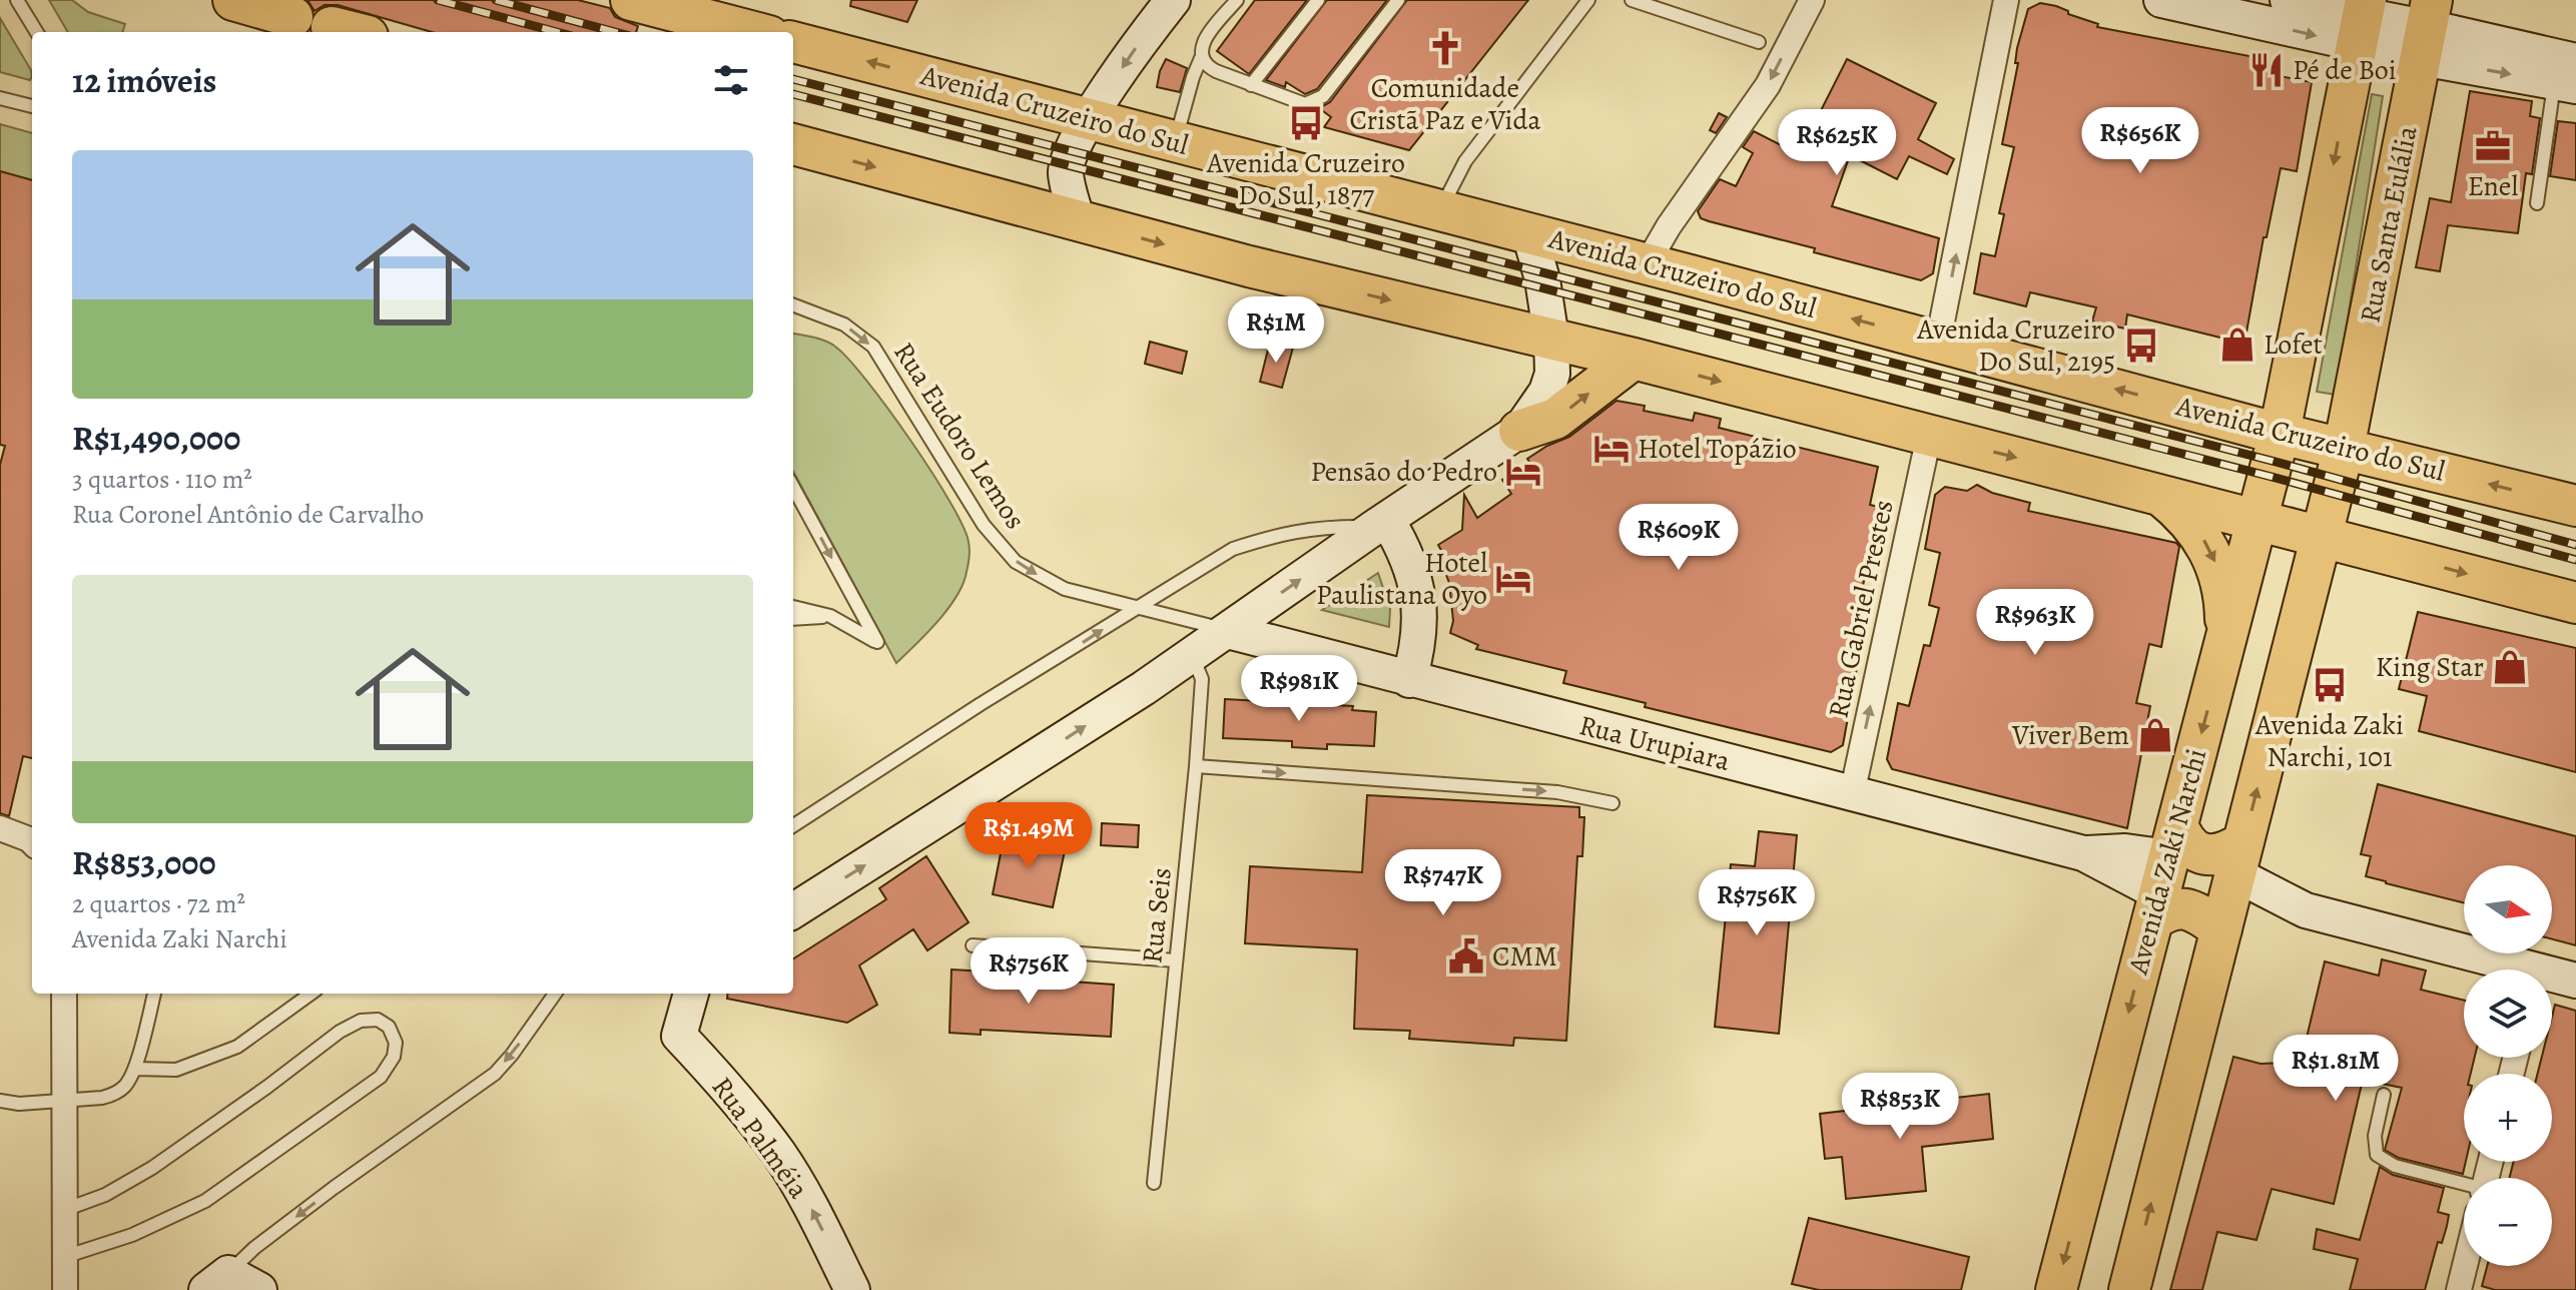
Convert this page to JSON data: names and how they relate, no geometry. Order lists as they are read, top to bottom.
{
  "streets": {
    "main road": ["Avenida Cruzeiro do Sul", "Rua Santa Eulália", "Avenida Zaki Narchi"],
    "street": ["Rua Gabriel Prestes", "Rua Urupiara", "Rua Palméia"],
    "lane": ["Rua Eudoro Lemos", "Rua Seis"]
  },
  "crossings": [
    ["Avenida Cruzeiro do Sul", "Rua Santa Eulália"],
    ["Avenida Cruzeiro do Sul", "Avenida Zaki Narchi"],
    ["Rua Eudoro Lemos", "Rua Urupiara"],
    ["Rua Gabriel Prestes", "Rua Urupiara"],
    ["Rua Urupiara", "Avenida Zaki Narchi"]
  ],
  "one_way": ["Rua Eudoro Lemos", "Rua Gabriel Prestes", "Rua Palméia"],
  "places": {
    "church": ["Comunidade Cristã Paz e Vida"],
    "restaurant": ["Pé de Boi"],
    "bus stop": ["Avenida Cruzeiro Do Sul, 1877", "Avenida Cruzeiro Do Sul, 2195", "Avenida Zaki Narchi, 101"],
    "office": ["Enel"],
    "shop": ["Lofet", "King Star", "Viver Bem"],
    "hotel": ["Hotel Topázio", "Pensão do Pedro", "Hotel Paulistana Oyo"],
    "public building": ["CMM"]
  },
  "north": "right",
  "page": {
    "heading": "12 imóveis",
    "price": [
      "R$656K",
      "R$625K",
      "R$1M",
      "R$609K",
      "R$963K",
      "R$981K",
      "R$1.49M",
      "R$747K",
      "R$756K",
      "R$756K",
      "R$1.81M",
      "R$853K"
    ],
    "list": [
      {
        "name": "R$1,490,000",
        "note": "3 quartos · 110 m² · Rua Coronel Antônio de Carvalho"
      },
      {
        "name": "R$853,000",
        "note": "2 quartos · 72 m² · Avenida Zaki Narchi"
      }
    ],
    "map_buttons": ["+", "−"]
  }
}
